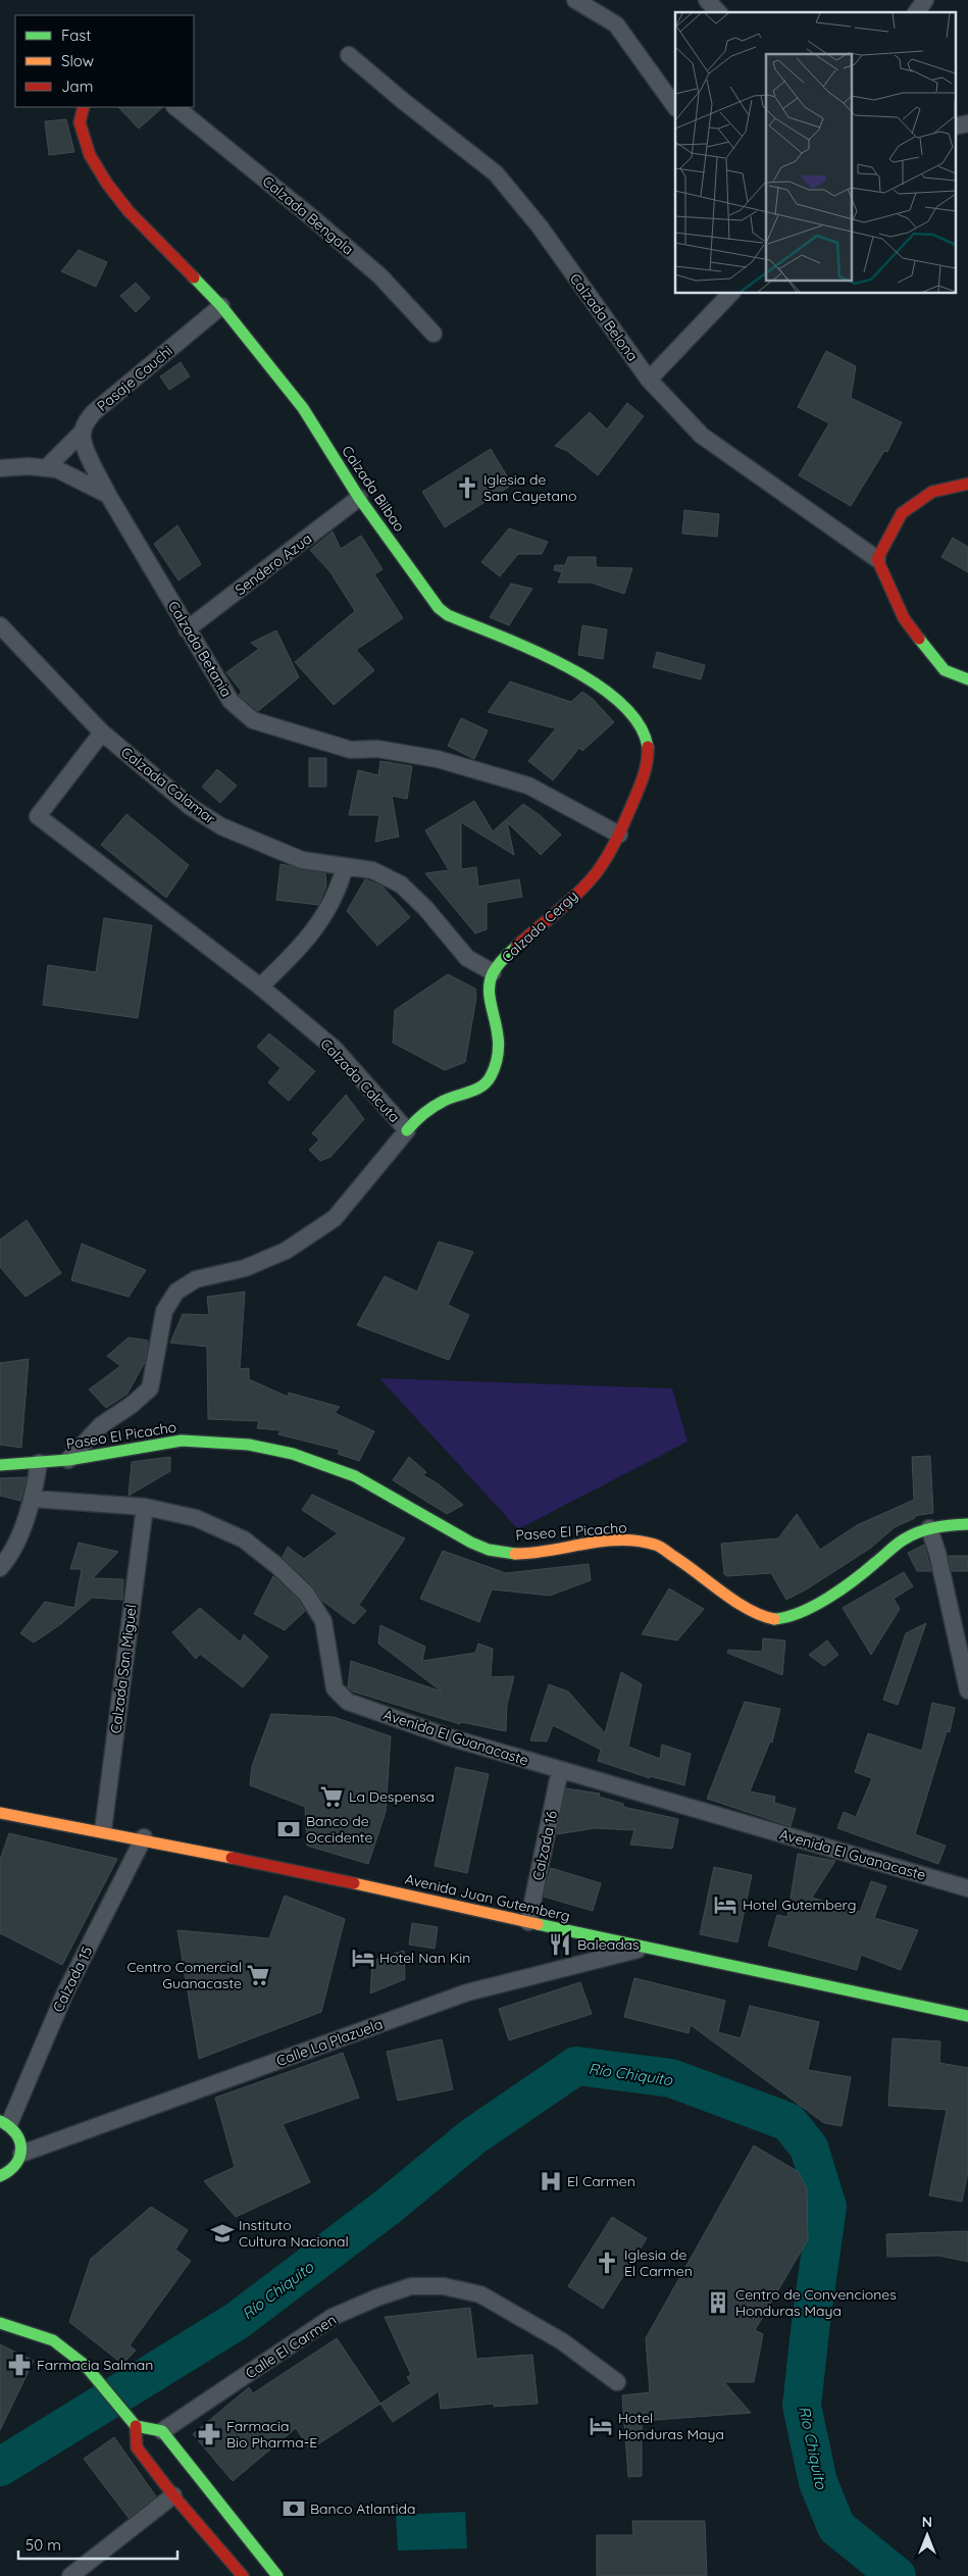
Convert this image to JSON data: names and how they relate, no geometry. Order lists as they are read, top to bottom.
{
  "streets": {
    "street": [
      "Calzada Bengala",
      "Calzada Belona",
      "Pasaje Cauchi",
      "Calzada Bilbao",
      "Sendero Azua",
      "Calzada Betania",
      "Calzada Calamar",
      "Calzada Cergy",
      "Calzada Calcuta",
      "Paseo El Picacho",
      "Calzada San Miguel",
      "Avenida El Guanacaste",
      "Calzada 16",
      "Avenida Juan Gutemberg",
      "Calzada 15",
      "Calle La Plazuela",
      "Calle El Carmen"
    ]
  },
  "crossings": [
    ["Pasaje Cauchi", "Calzada Bilbao"],
    ["Pasaje Cauchi", "Calzada Betania"],
    ["Calzada Bilbao", "Sendero Azua"],
    ["Calzada Bilbao", "Calzada Betania"],
    ["Calzada Bilbao", "Calzada Cergy"],
    ["Sendero Azua", "Calzada Betania"],
    ["Calzada Betania", "Calzada Cergy"],
    ["Calzada Calamar", "Calzada Cergy"],
    ["Calzada Calamar", "Calzada Calcuta"],
    ["Calzada Cergy", "Calzada Calcuta"],
    ["Calzada Calcuta", "Paseo El Picacho"],
    ["Calzada San Miguel", "Avenida El Guanacaste"],
    ["Calzada San Miguel", "Avenida Juan Gutemberg"],
    ["Avenida El Guanacaste", "Calzada 16"],
    ["Calzada 16", "Avenida Juan Gutemberg"],
    ["Avenida Juan Gutemberg", "Calzada 15"],
    ["Avenida Juan Gutemberg", "Calle La Plazuela"]
  ],
  "water": ["Río Chiquito"],
  "places": {
    "church": ["Iglesia de San Cayetano", "Iglesia de El Carmen"],
    "supermarket": ["La Despensa", "Centro Comercial Guanacaste"],
    "bank": ["Banco de Occidente", "Banco Atlantida"],
    "hotel": ["Hotel Gutemberg", "Hotel Nan Kin", "Hotel Honduras Maya"],
    "restaurant": ["Baleadas"],
    "hospital": ["El Carmen"],
    "school or university": ["Instituto Cultura Nacional"],
    "building": ["Centro de Convenciones Honduras Maya"],
    "pharmacy": ["Farmacia Salman", "Farmacia Bio Pharma-E"]
  },
  "legend": ["Fast", "Slow", "Jam"],
  "scale_bar": "50 m",
  "north": "top"
}
